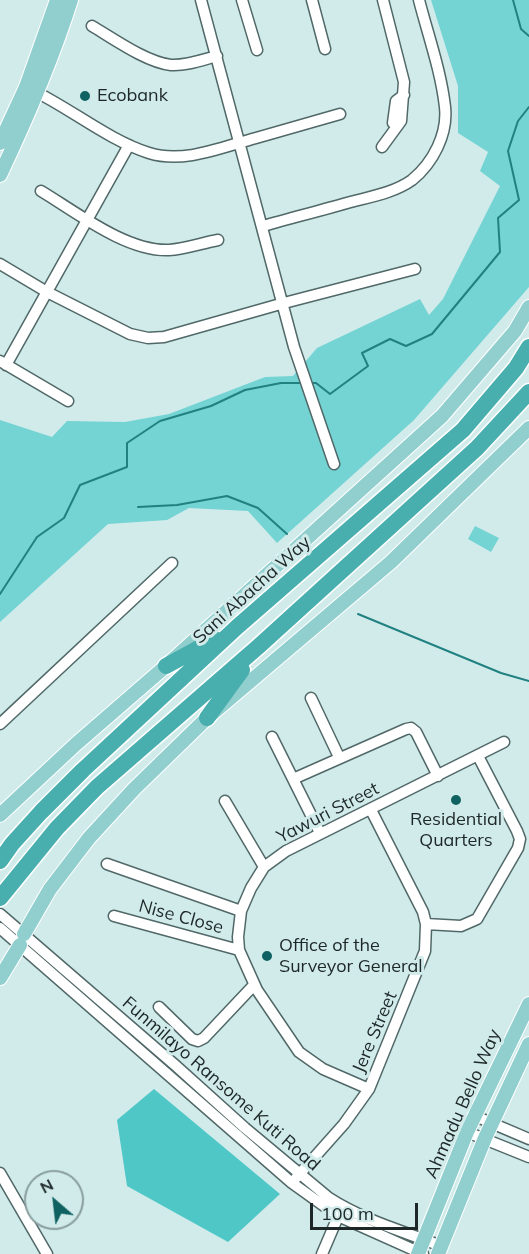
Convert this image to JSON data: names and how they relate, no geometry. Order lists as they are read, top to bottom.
{
  "streets": {
    "highway": ["Sani Abacha Way"],
    "main road": ["Ahmadu Bello Way"],
    "street": [
      "Yawuri Street",
      "Nise Close",
      "Jere Street",
      "Funmilayo Ransome Kuti Road"
    ]
  },
  "crossings": [
    ["Yawuri Street", "Nise Close"],
    ["Yawuri Street", "Jere Street"],
    ["Jere Street", "Funmilayo Ransome Kuti Road"],
    ["Funmilayo Ransome Kuti Road", "Ahmadu Bello Way"]
  ],
  "places": ["Ecobank", "Residential Quarters", "Office of the Surveyor General"],
  "scale_bar": "100 m",
  "north": "top left"
}
